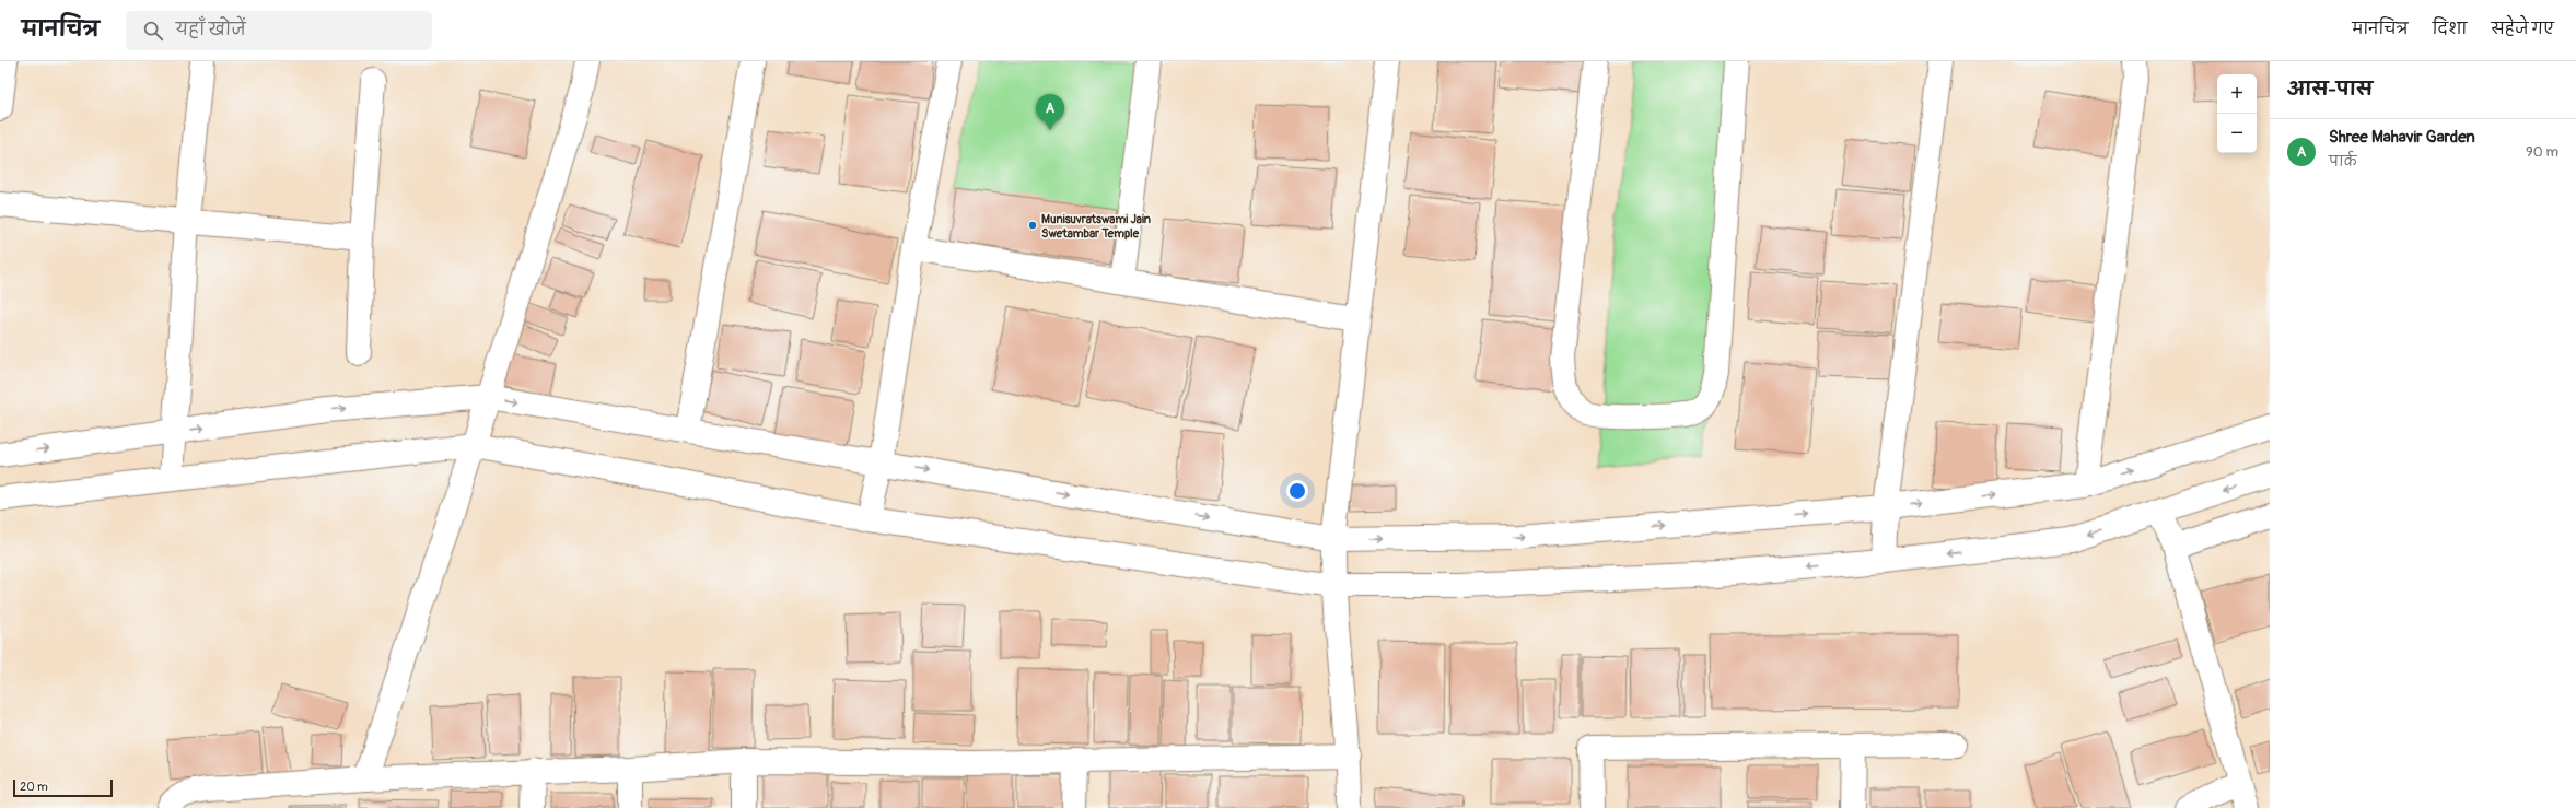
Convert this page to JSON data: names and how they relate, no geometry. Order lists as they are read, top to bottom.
{
  "places": ["Munisuvratswami Jain Swetambar Temple"],
  "scale_bar": "20 m",
  "page": {
    "header": "मानचित्र",
    "search": "यहाँ खोजें",
    "nav": ["मानचित्र", "दिशा", "सहेजे गए"],
    "heading": "आस-पास",
    "map_buttons": ["+", "−"],
    "pins": "A",
    "list": [
      {
        "mark": "A",
        "name": "Shree Mahavir Garden",
        "note": "पार्क",
        "value": "90 m"
      }
    ],
    "scale": "20 m"
  }
}
